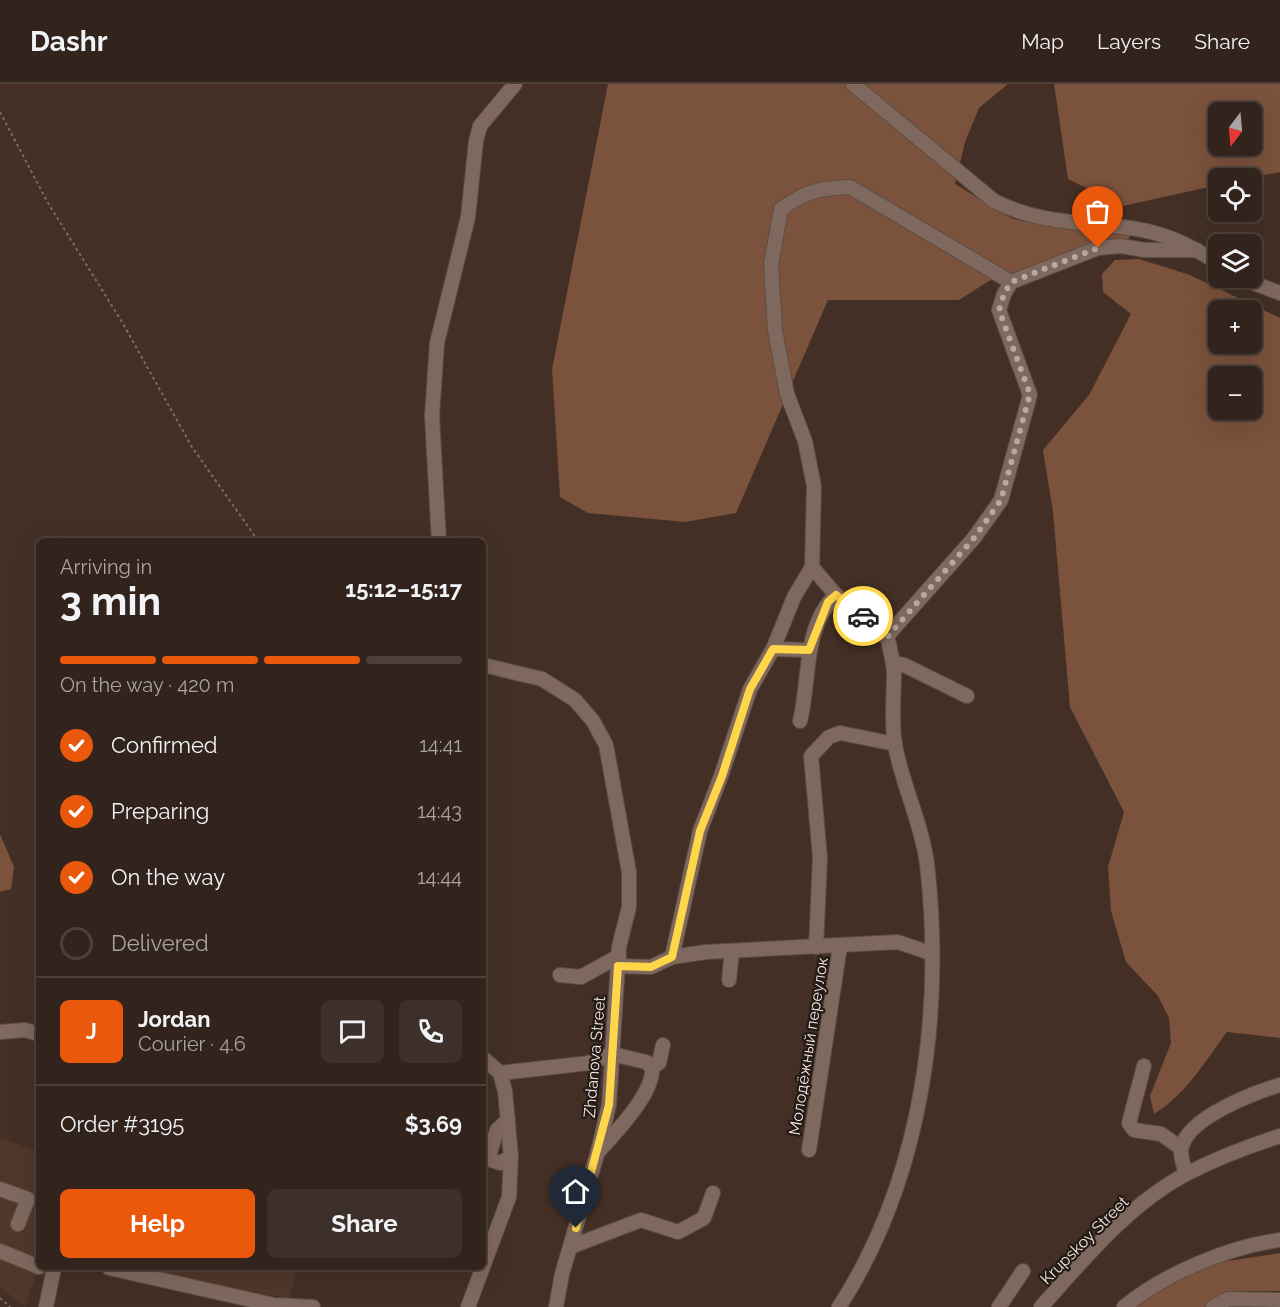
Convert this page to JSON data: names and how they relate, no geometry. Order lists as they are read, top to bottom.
{
  "streets": {
    "street": ["Молодёжный переулок", "Zhdanova Street", "Krupskoy Street"]
  },
  "north": "bottom",
  "page": {
    "header": "Dashr",
    "nav": ["Map", "Layers", "Share"],
    "map_buttons": ["+", "−"],
    "heading": ["3 min", "Arriving in", "15:12–15:17"],
    "panel": [
      "Jordan",
      "Courier · 4.6",
      "Order #3195",
      "$3.69"
    ],
    "bar": "On the way · 420 m",
    "list": [
      ["Confirmed", "14:41"],
      ["Preparing", "14:43"],
      ["On the way", "14:44"],
      "Delivered"
    ],
    "round": "J",
    "buttons": ["Help", "Share"]
  }
}
